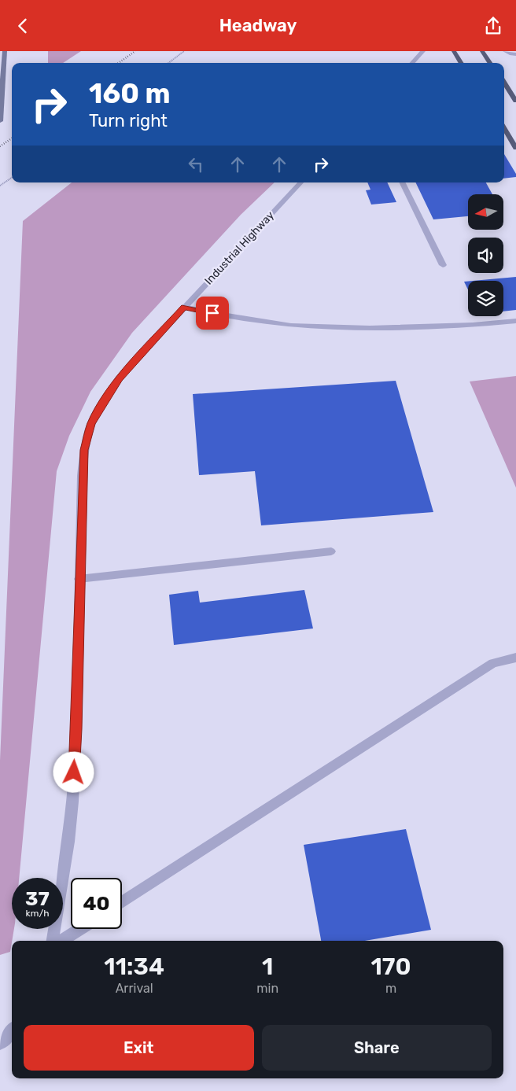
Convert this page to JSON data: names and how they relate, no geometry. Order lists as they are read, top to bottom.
{
  "streets": {
    "street": ["Industrial Highway"]
  },
  "north": "left",
  "page": {
    "header": "Headway",
    "turn": ["160 m", "Turn right"],
    "speed": "37 km/h",
    "limit": "40",
    "eta": [
      "11:34",
      "Arrival",
      "1",
      "min",
      "170",
      "m"
    ],
    "buttons": ["Exit", "Share"]
  }
}
